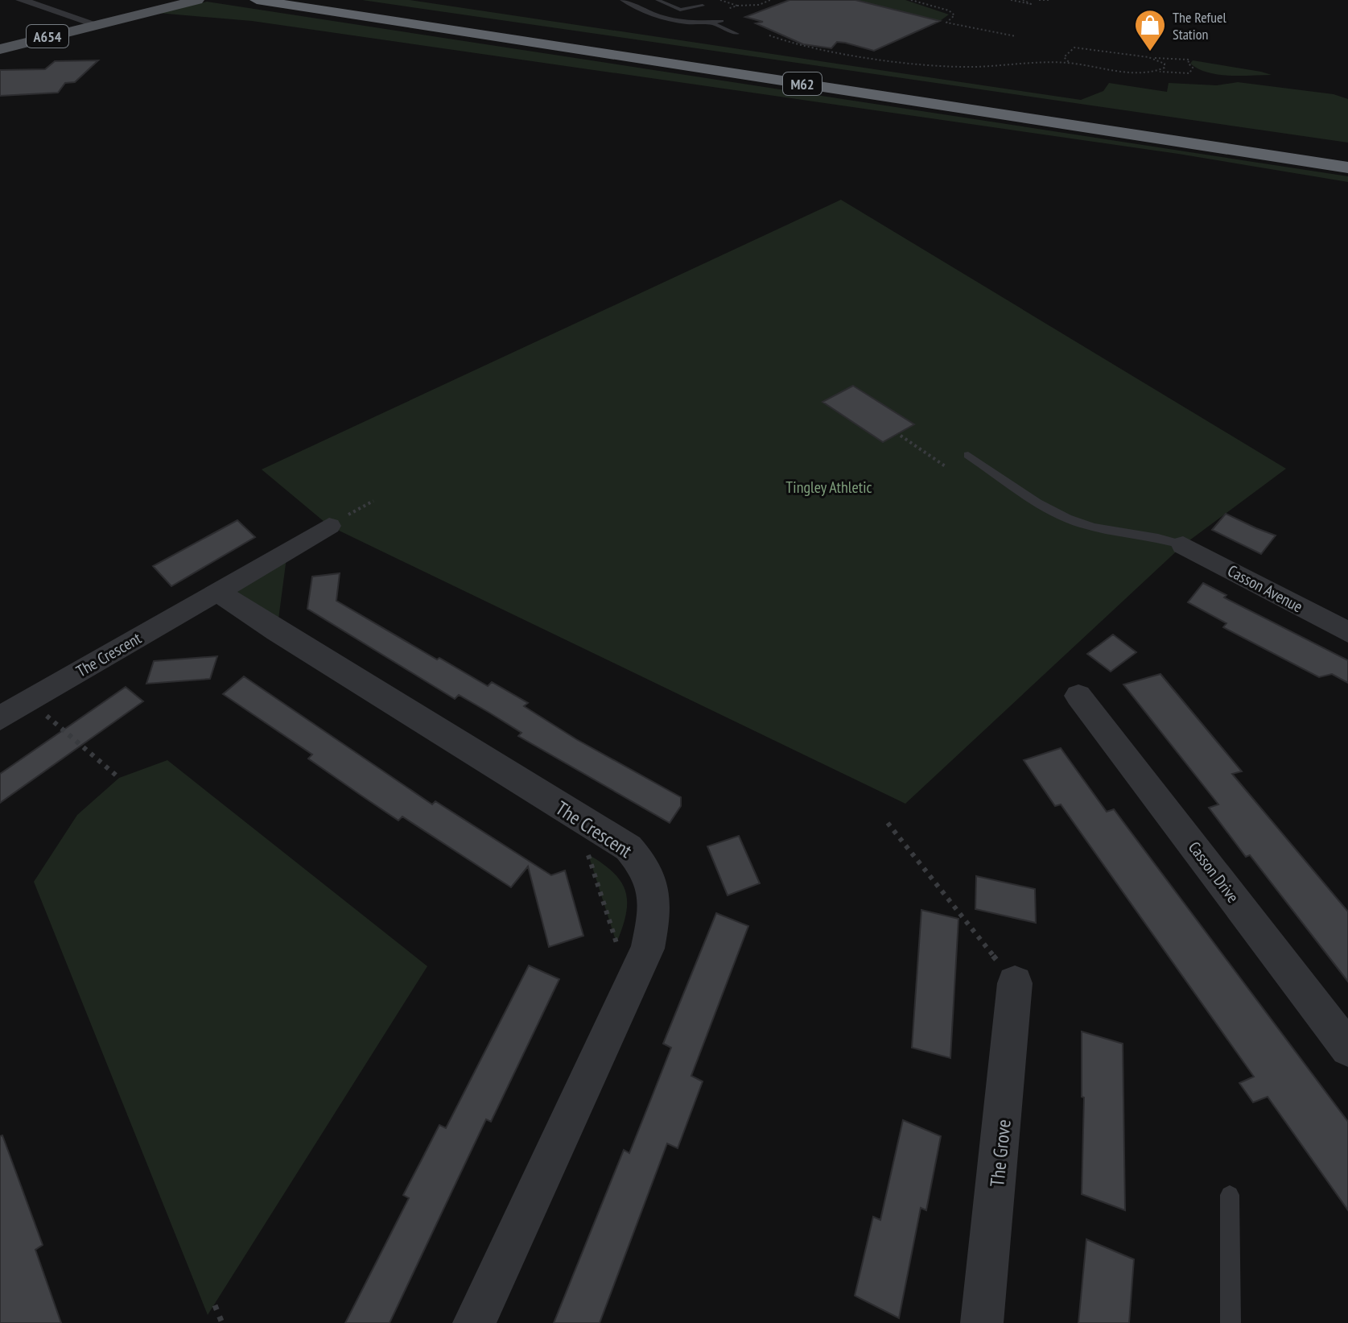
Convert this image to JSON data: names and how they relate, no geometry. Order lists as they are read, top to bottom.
{
  "streets": {
    "highway": ["M62"],
    "main road": ["A654"],
    "street": [
      "Casson Avenue",
      "The Crescent",
      "Casson Drive",
      "The Grove"
    ]
  },
  "parks": ["Tingley Athletic"],
  "places": {
    "shop": ["The Refuel Station"]
  }
}
